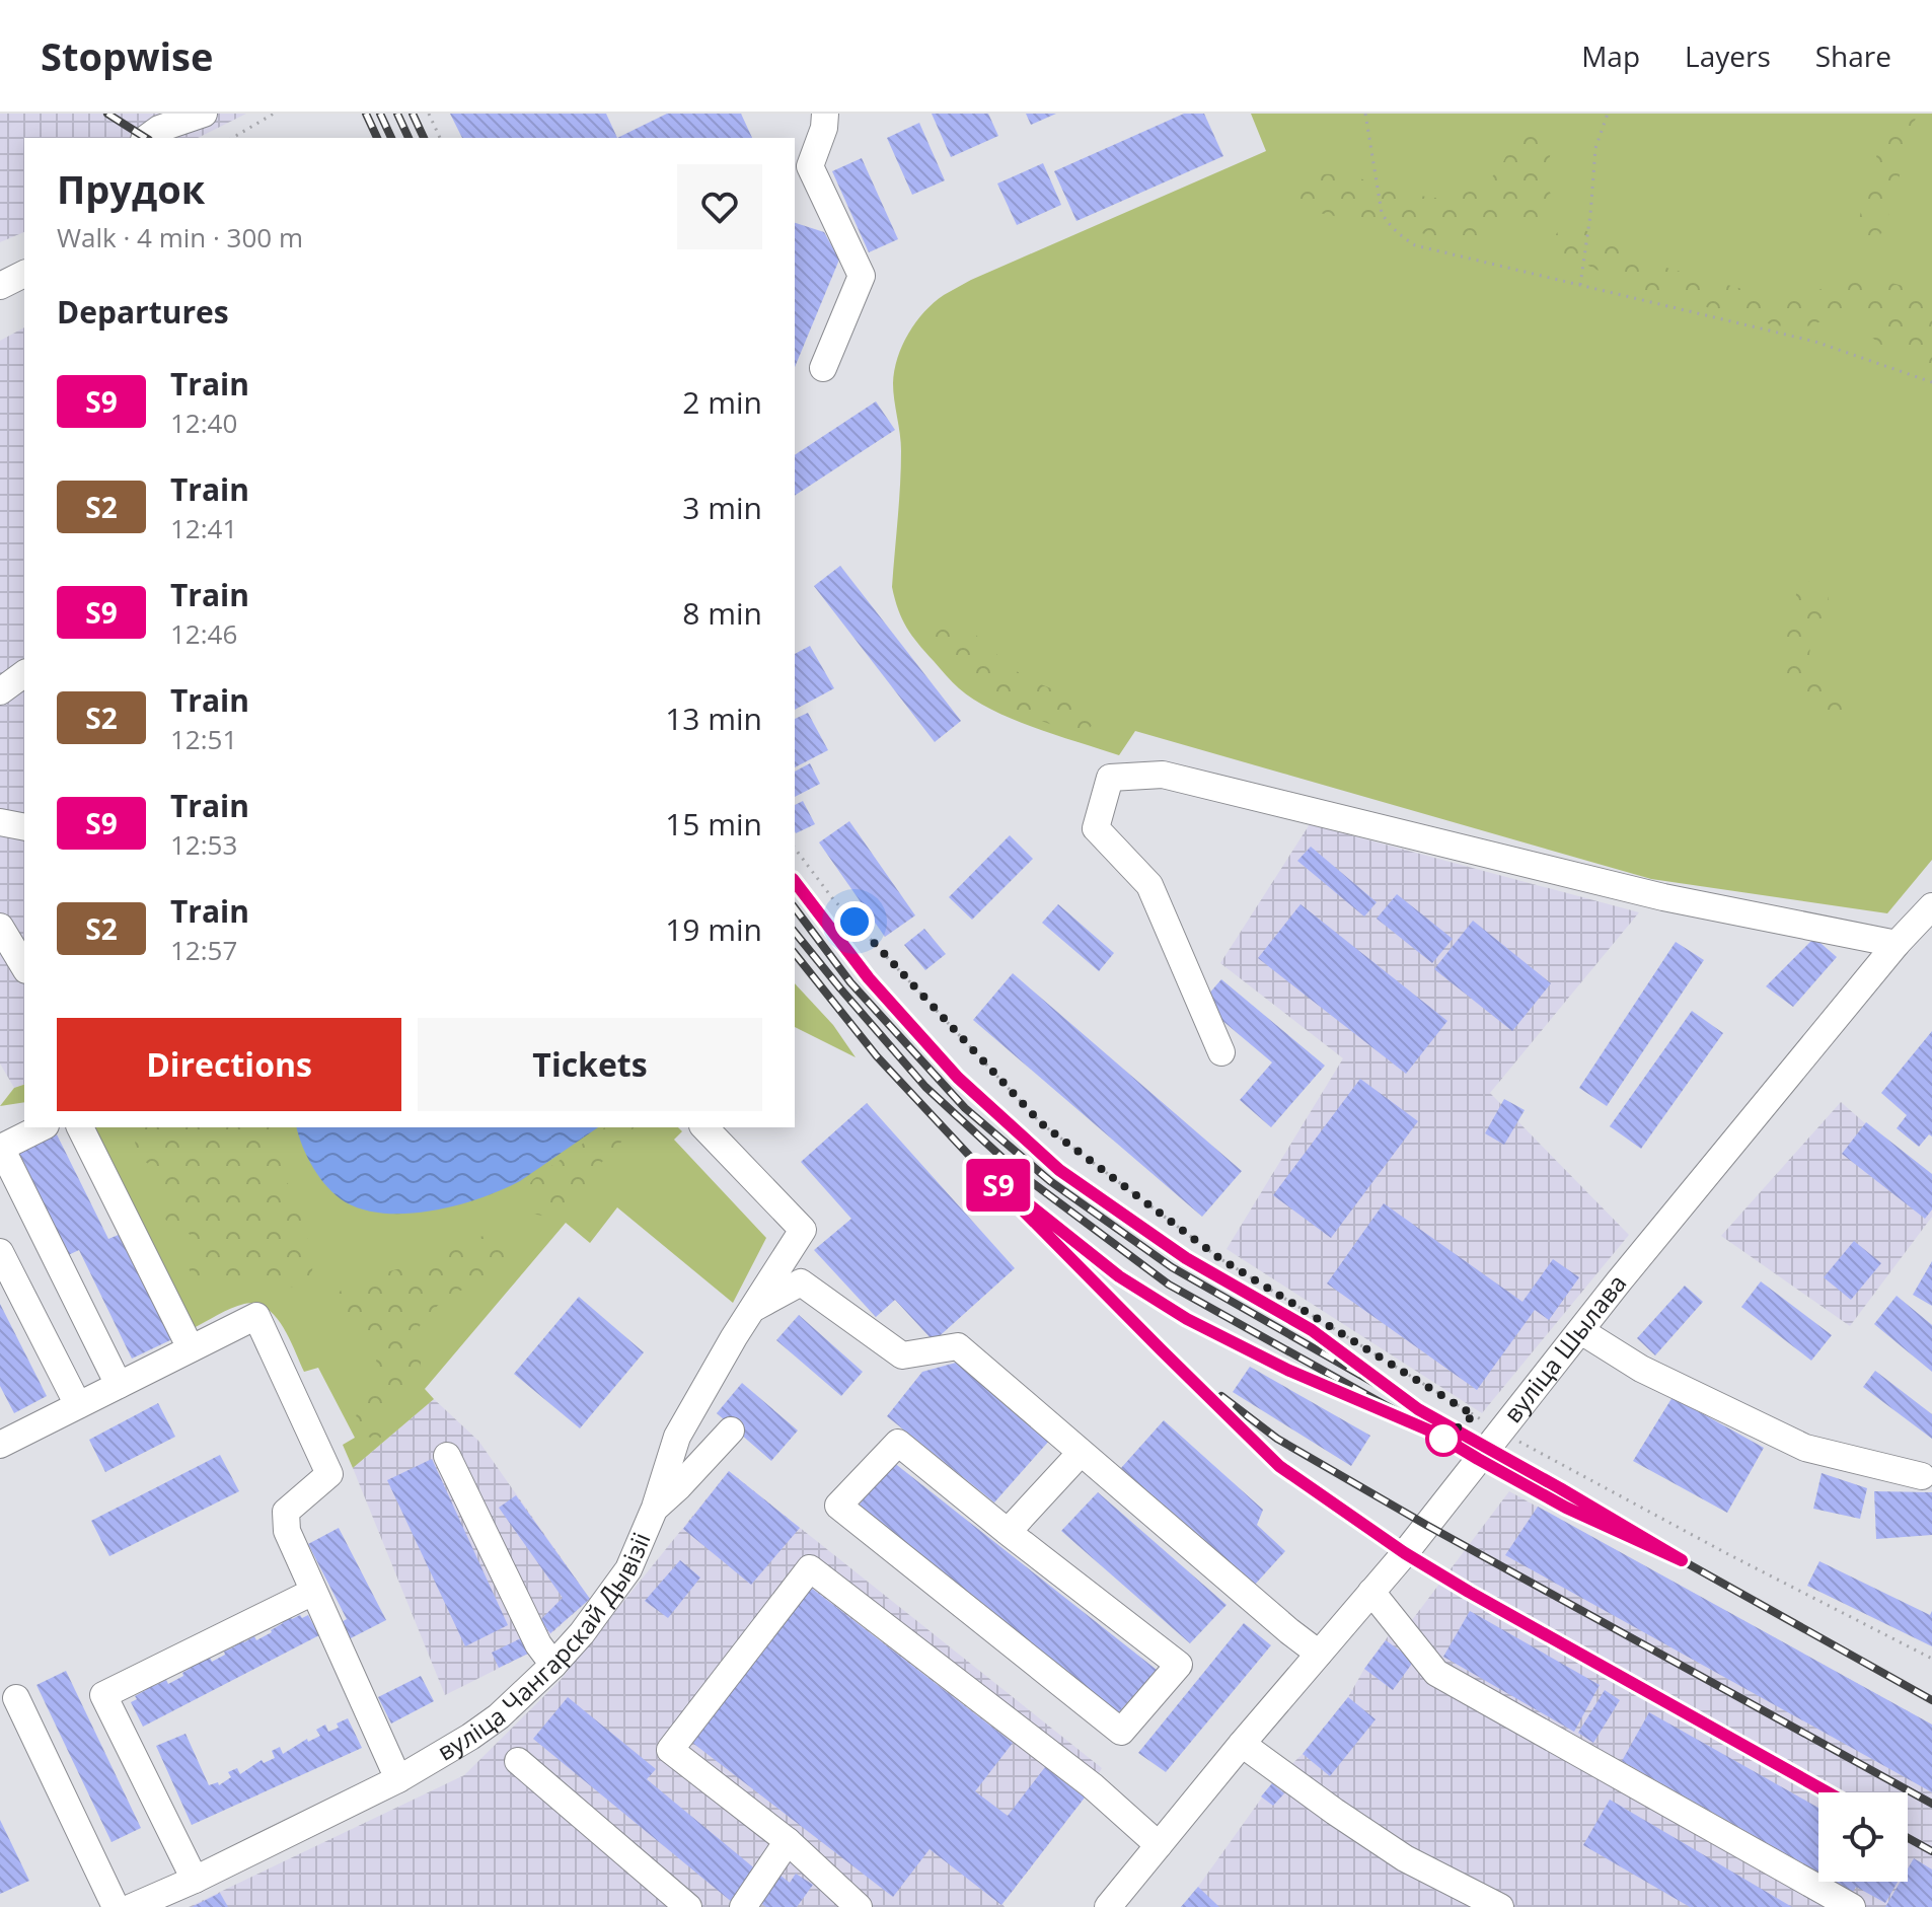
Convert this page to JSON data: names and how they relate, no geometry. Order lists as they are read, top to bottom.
{
  "streets": {
    "street": ["вуліца Шылава", "вуліца Чангарскай Дывізіі"]
  },
  "page": {
    "header": "Stopwise",
    "nav": ["Map", "Layers", "Share"],
    "on_map": "S9",
    "heading": [
      ["Прудок", "Walk · 4 min · 300 m"],
      "Departures"
    ],
    "list": [
      {
        "mark": "S9",
        "name": "Train",
        "note": "12:40",
        "value": "2 min"
      },
      {
        "mark": "S2",
        "name": "Train",
        "note": "12:41",
        "value": "3 min"
      },
      {
        "mark": "S9",
        "name": "Train",
        "note": "12:46",
        "value": "8 min"
      },
      {
        "mark": "S2",
        "name": "Train",
        "note": "12:51",
        "value": "13 min"
      },
      {
        "mark": "S9",
        "name": "Train",
        "note": "12:53",
        "value": "15 min"
      },
      {
        "mark": "S2",
        "name": "Train",
        "note": "12:57",
        "value": "19 min"
      }
    ],
    "buttons": ["Directions", "Tickets"]
  }
}
